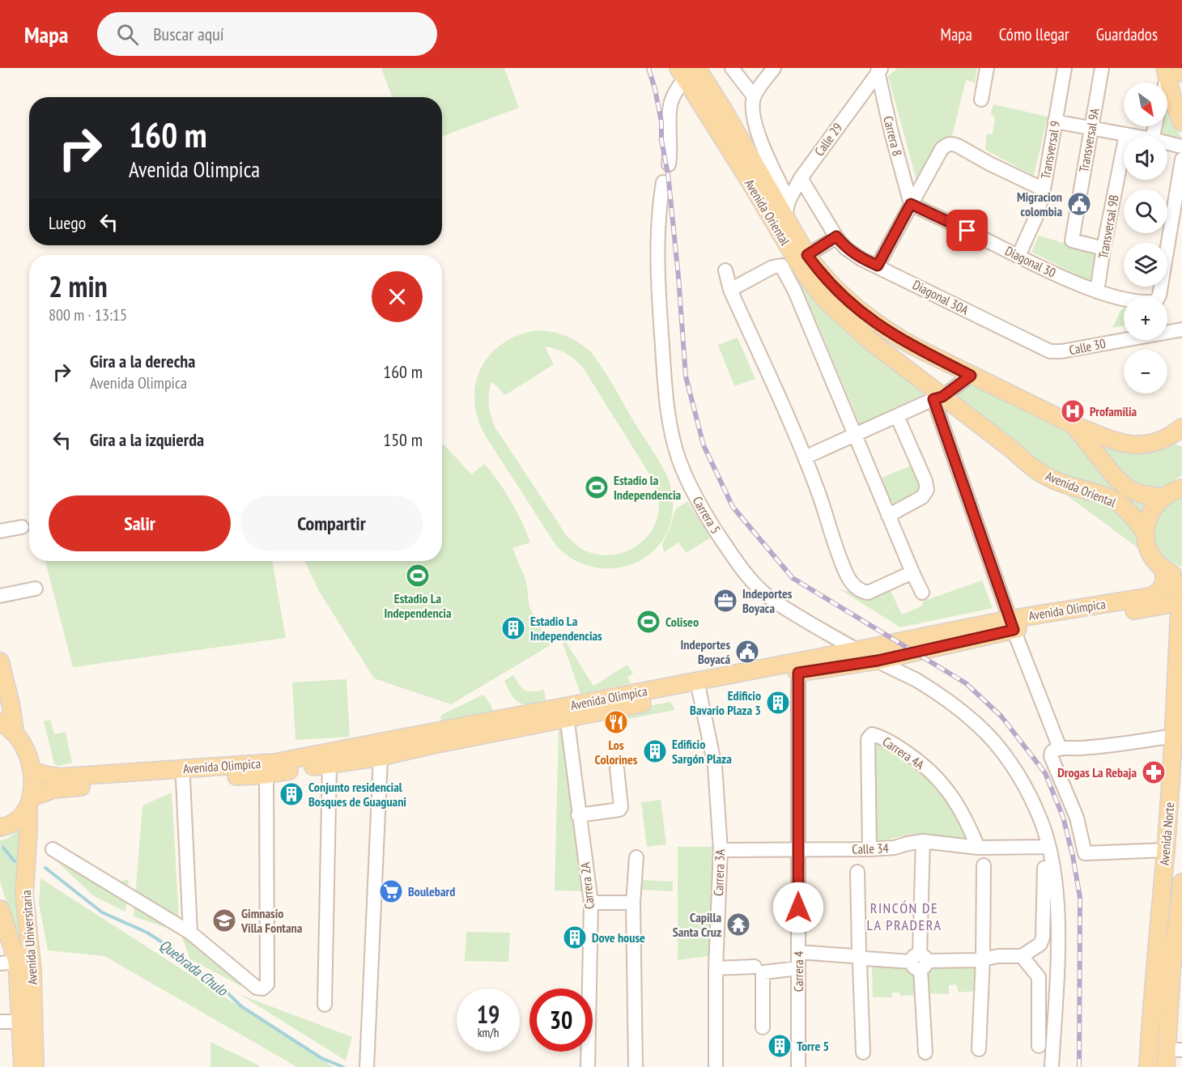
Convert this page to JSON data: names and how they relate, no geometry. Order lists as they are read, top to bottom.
{
  "streets": {
    "main road": [
      "Avenida Oriental",
      "Avenida Olimpica",
      "Avenida Norte",
      "Avenida Universitaria"
    ],
    "street": [
      "Carrera 8",
      "Calle 29",
      "Transversal 9A",
      "Transversal 9",
      "Transversal 9B",
      "Diagonal 30",
      "Diagonal 30A",
      "Calle 30",
      "Carrera 5",
      "Carrera 4A",
      "Calle 34",
      "Carrera 3A",
      "Carrera 2A",
      "Carrera 4"
    ]
  },
  "crossings": [
    ["Carrera 8", "Calle 29"],
    ["Carrera 8", "Diagonal 30"],
    ["Calle 29", "Avenida Oriental"],
    ["Calle 29", "Diagonal 30A"],
    ["Transversal 9A", "Transversal 9B"],
    ["Transversal 9", "Diagonal 30"],
    ["Avenida Oriental", "Avenida Norte"],
    ["Transversal 9B", "Diagonal 30"],
    ["Diagonal 30A", "Calle 30"],
    ["Carrera 5", "Avenida Olimpica"],
    ["Carrera 5", "Calle 34"],
    ["Avenida Olimpica", "Avenida Norte"],
    ["Avenida Olimpica", "Carrera 3A"],
    ["Avenida Olimpica", "Carrera 2A"],
    ["Avenida Olimpica", "Avenida Universitaria"],
    ["Avenida Olimpica", "Carrera 4"],
    ["Carrera 4A", "Calle 34"],
    ["Calle 34", "Carrera 3A"],
    ["Calle 34", "Carrera 4"]
  ],
  "districts": ["RINCÓN DE LA PRADERA"],
  "water": ["Quebrada Chulo"],
  "places": {
    "public building": ["Migracion colombia", "Indeportes Boyacá"],
    "hospital": ["Profamilia"],
    "sports": ["Estadio la Independencia", "Estadio La Independencia", "Coliseo"],
    "office": ["Indeportes Boyaca"],
    "building": [
      "Estadio La Independencias",
      "Edificio Bavario Plaza 3",
      "Edificio Sargón Plaza",
      "Conjunto residencial Bosques de Guaguani",
      "Dove house",
      "Torre 5"
    ],
    "restaurant": ["Los Colorines"],
    "pharmacy": ["Drogas La Rebaja"],
    "supermarket": ["Boulebard"],
    "school or university": ["Gimnasio Villa Fontana"],
    "temple": ["Capilla Santa Cruz"]
  },
  "north": "bottom right",
  "page": {
    "header": "Mapa",
    "search": "Buscar aquí",
    "nav": ["Mapa", "Cómo llegar", "Guardados"],
    "map_buttons": ["+", "−"],
    "turn": ["160 m", "Avenida Olimpica"],
    "then": "Luego",
    "heading": ["2 min", "800 m · 13:15"],
    "list": [
      {
        "name": "Gira a la derecha",
        "note": "Avenida Olimpica",
        "value": "160 m"
      },
      {
        "name": "Gira a la izquierda",
        "value": "150 m"
      }
    ],
    "buttons": ["Salir", "Compartir"],
    "speed": "19 km/h",
    "limit": "30"
  }
}
